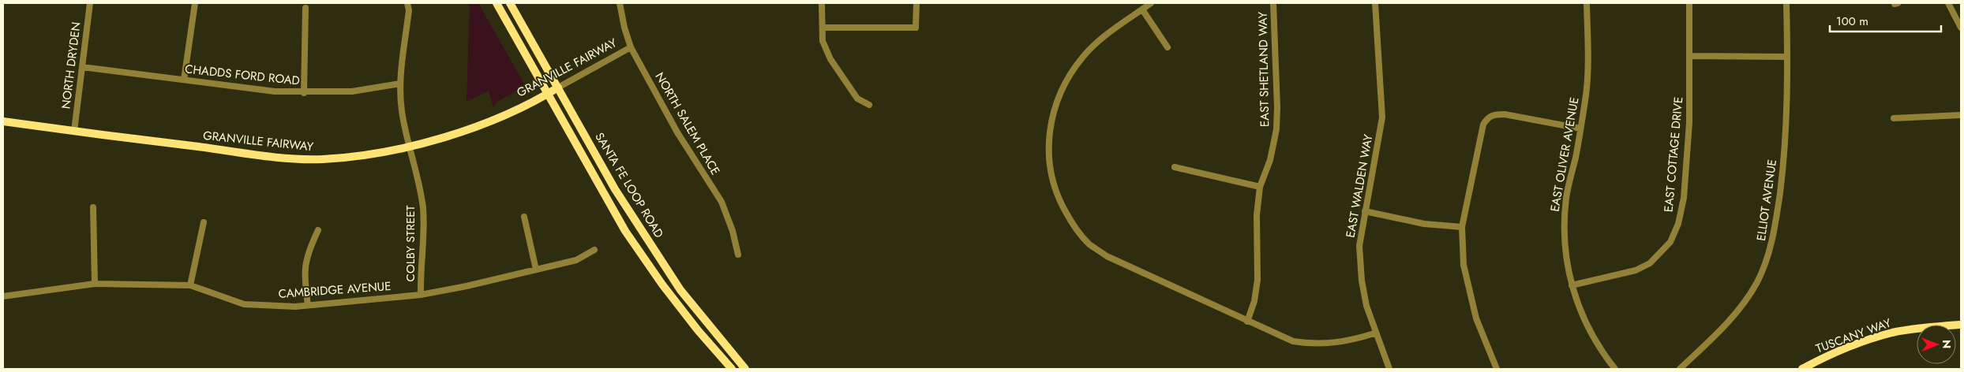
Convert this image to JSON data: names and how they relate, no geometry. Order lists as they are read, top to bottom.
{
  "streets": {
    "main road": ["GRANVILLE FAIRWAY", "SANTA FE LOOP ROAD", "TUSCANY WAY"],
    "street": [
      "NORTH DRYDEN",
      "EAST SHETLAND WAY",
      "CHADDS FORD ROAD",
      "NORTH SALEM PLACE",
      "EAST OLIVER AVENUE",
      "EAST COTTAGE DRIVE",
      "EAST WALDEN WAY",
      "ELLIOT AVENUE",
      "COLBY STREET",
      "CAMBRIDGE AVENUE"
    ]
  },
  "crossings": [
    ["NORTH DRYDEN", "GRANVILLE FAIRWAY"],
    ["NORTH DRYDEN", "CHADDS FORD ROAD"],
    ["GRANVILLE FAIRWAY", "NORTH SALEM PLACE"],
    ["GRANVILLE FAIRWAY", "SANTA FE LOOP ROAD"],
    ["GRANVILLE FAIRWAY", "COLBY STREET"],
    ["EAST OLIVER AVENUE", "EAST COTTAGE DRIVE"],
    ["COLBY STREET", "CAMBRIDGE AVENUE"]
  ],
  "scale_bar": "100 m",
  "north": "right"
}
